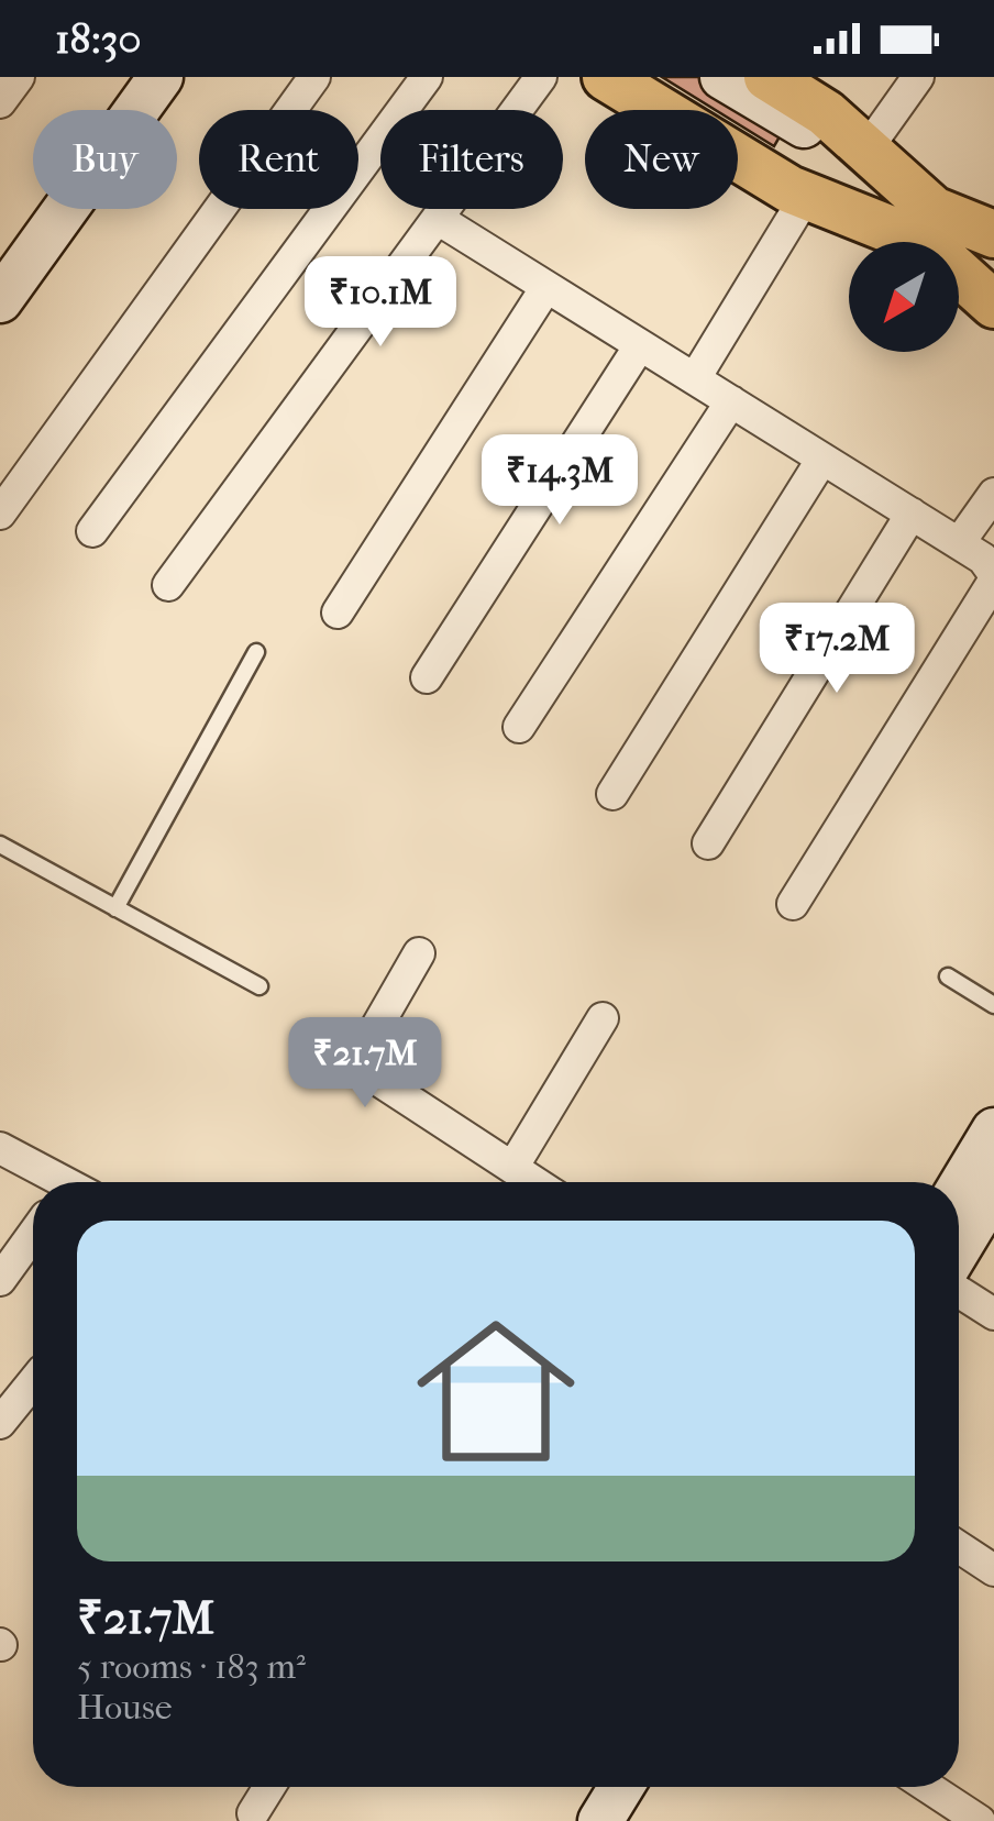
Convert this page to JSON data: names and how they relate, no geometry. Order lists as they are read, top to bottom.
{
  "north": "bottom left",
  "page": {
    "status": "18:30",
    "chip": [
      "Buy",
      "Rent",
      "Filters",
      "New"
    ],
    "price": [
      "₹10.1M",
      "₹14.3M",
      "₹17.2M",
      "₹21.7M"
    ],
    "list": [
      {
        "name": "₹21.7M",
        "note": "5 rooms · 183 m² · House"
      }
    ]
  }
}
